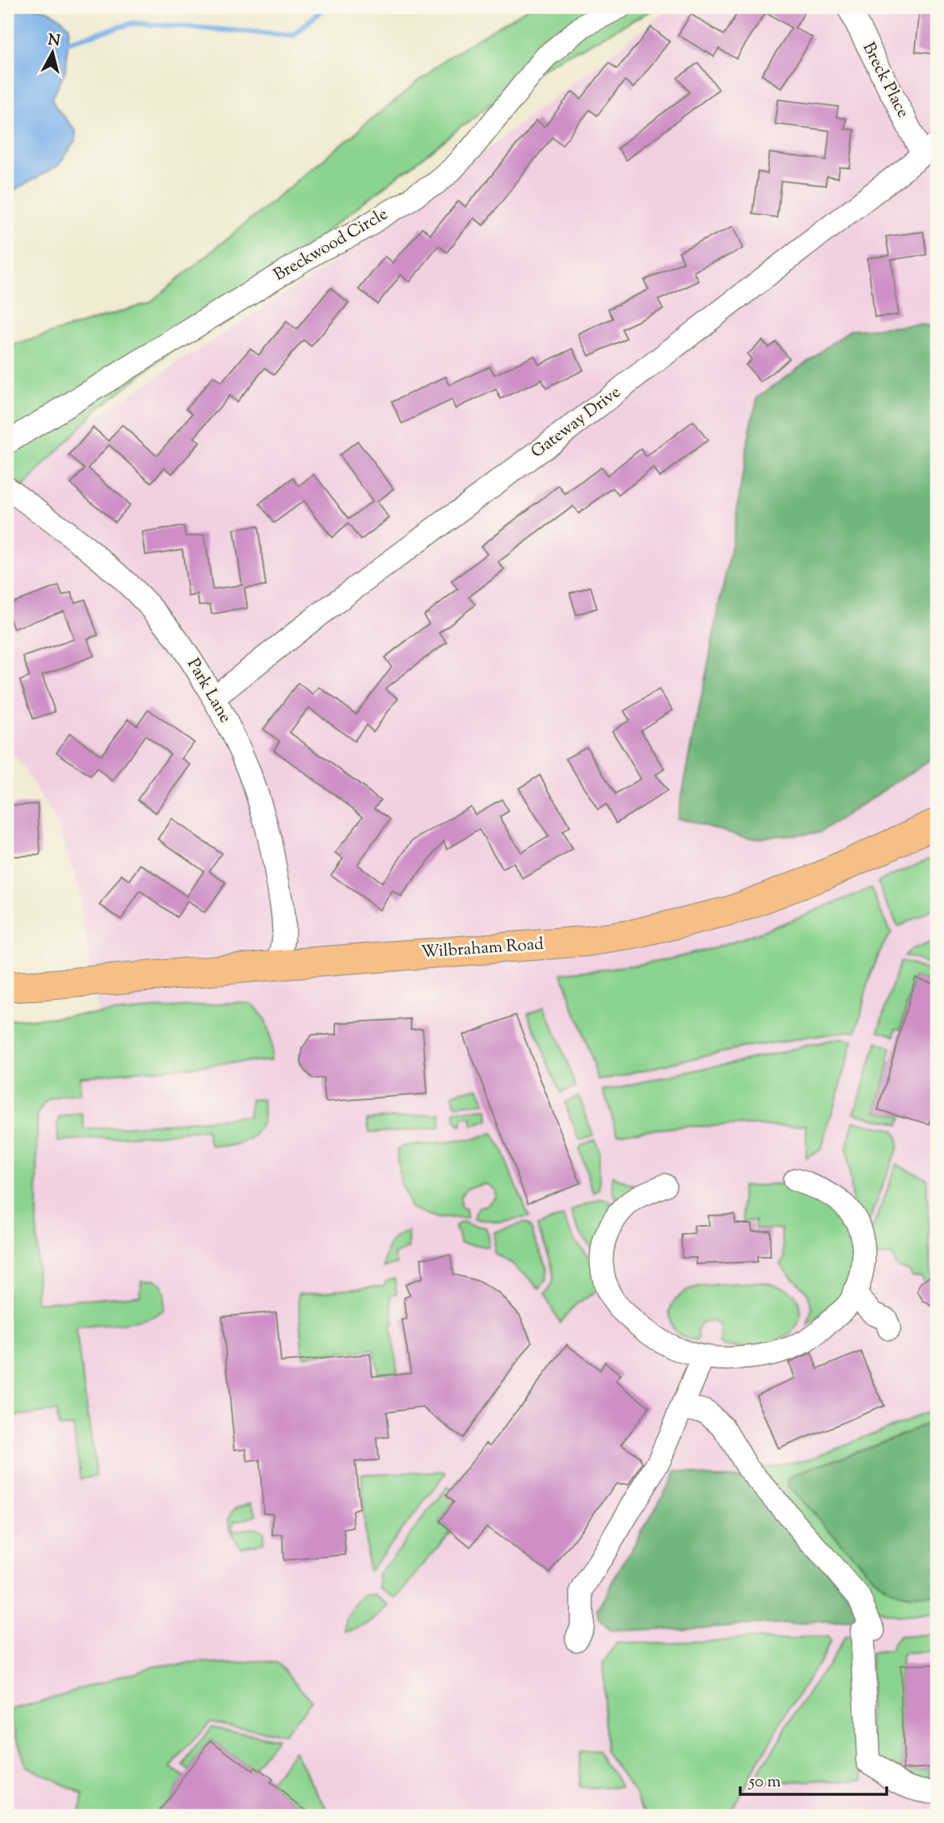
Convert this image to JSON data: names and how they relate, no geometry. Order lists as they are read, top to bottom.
{
  "streets": {
    "main road": ["Wilbraham Road"],
    "street": [
      "Breck Place",
      "Breckwood Circle",
      "Gateway Drive",
      "Park Lane"
    ]
  },
  "crossings": [
    ["Breck Place", "Gateway Drive"],
    ["Gateway Drive", "Park Lane"],
    ["Park Lane", "Wilbraham Road"]
  ],
  "scale_bar": "50 m",
  "north": "top"
}
